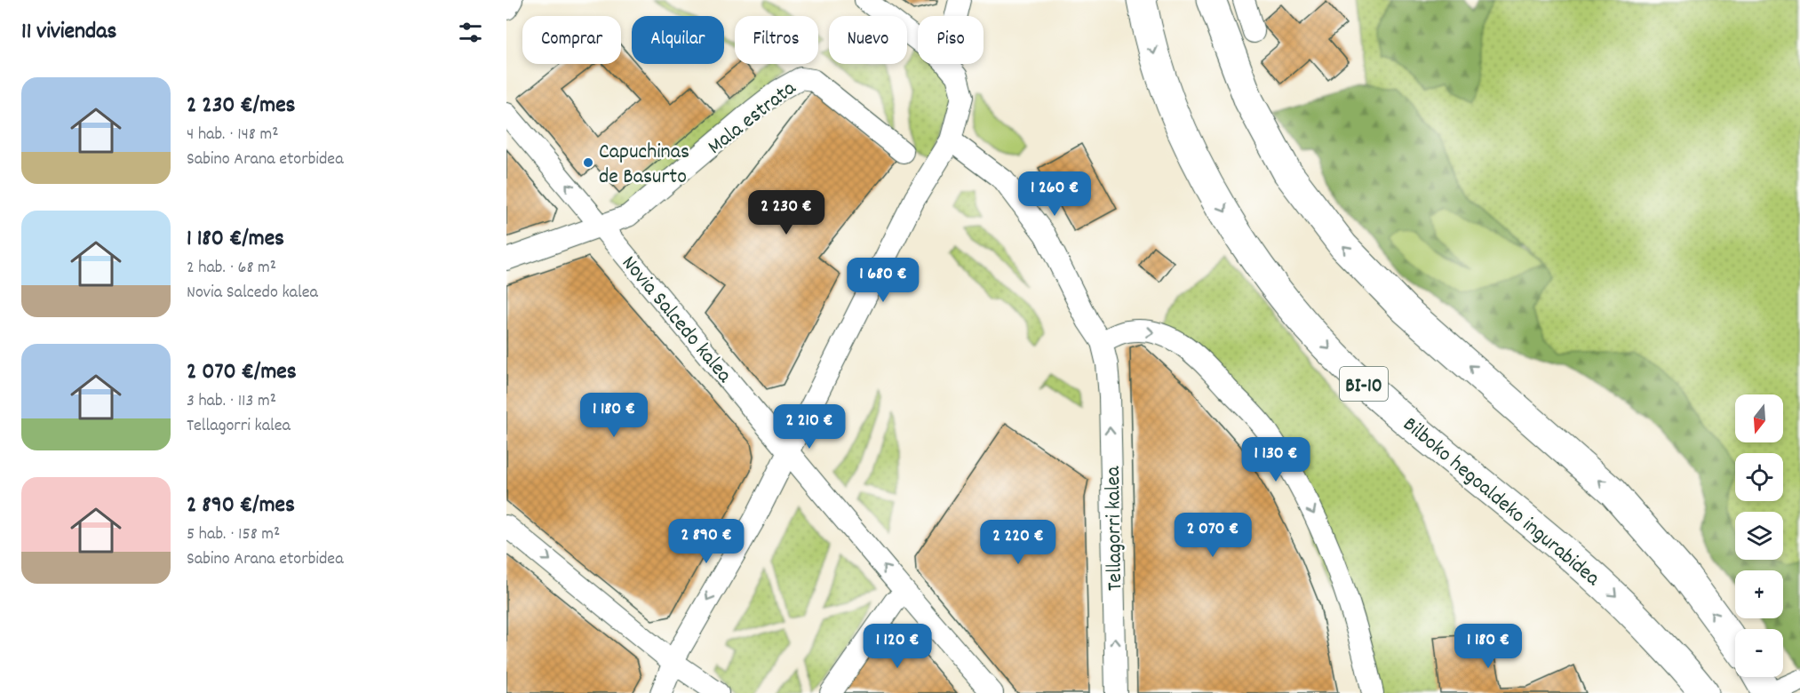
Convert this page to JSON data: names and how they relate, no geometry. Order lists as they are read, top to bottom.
{
  "streets": {
    "highway": ["BI-10", "Bilboko hegoaldeko ingurabidea"],
    "street": ["Mala estrata", "Novia Salcedo kalea", "Tellagorri kalea"]
  },
  "crossings": [
    ["Mala estrata", "Novia Salcedo kalea"]
  ],
  "one_way": ["Novia Salcedo kalea", "Tellagorri kalea"],
  "places": ["Capuchinas de Basurto"],
  "north": "bottom",
  "page": {
    "heading": "11 viviendas",
    "chip": [
      "Comprar",
      "Alquilar",
      "Filtros",
      "Nuevo",
      "Piso"
    ],
    "list": [
      {
        "name": "2 230 €/mes",
        "note": "4 hab. · 148 m² · Sabino Arana etorbidea"
      },
      {
        "name": "1 180 €/mes",
        "note": "2 hab. · 68 m² · Novia Salcedo kalea"
      },
      {
        "name": "2 070 €/mes",
        "note": "3 hab. · 113 m² · Tellagorri kalea"
      },
      {
        "name": "2 890 €/mes",
        "note": "5 hab. · 158 m² · Sabino Arana etorbidea"
      }
    ],
    "price": [
      "1 260 €",
      "2 230 €",
      "1 680 €",
      "1 180 €",
      "2 210 €",
      "1 130 €",
      "2 070 €",
      "2 890 €",
      "2 220 €",
      "1 120 €",
      "1 180 €"
    ],
    "map_buttons": ["+", "−"]
  }
}
